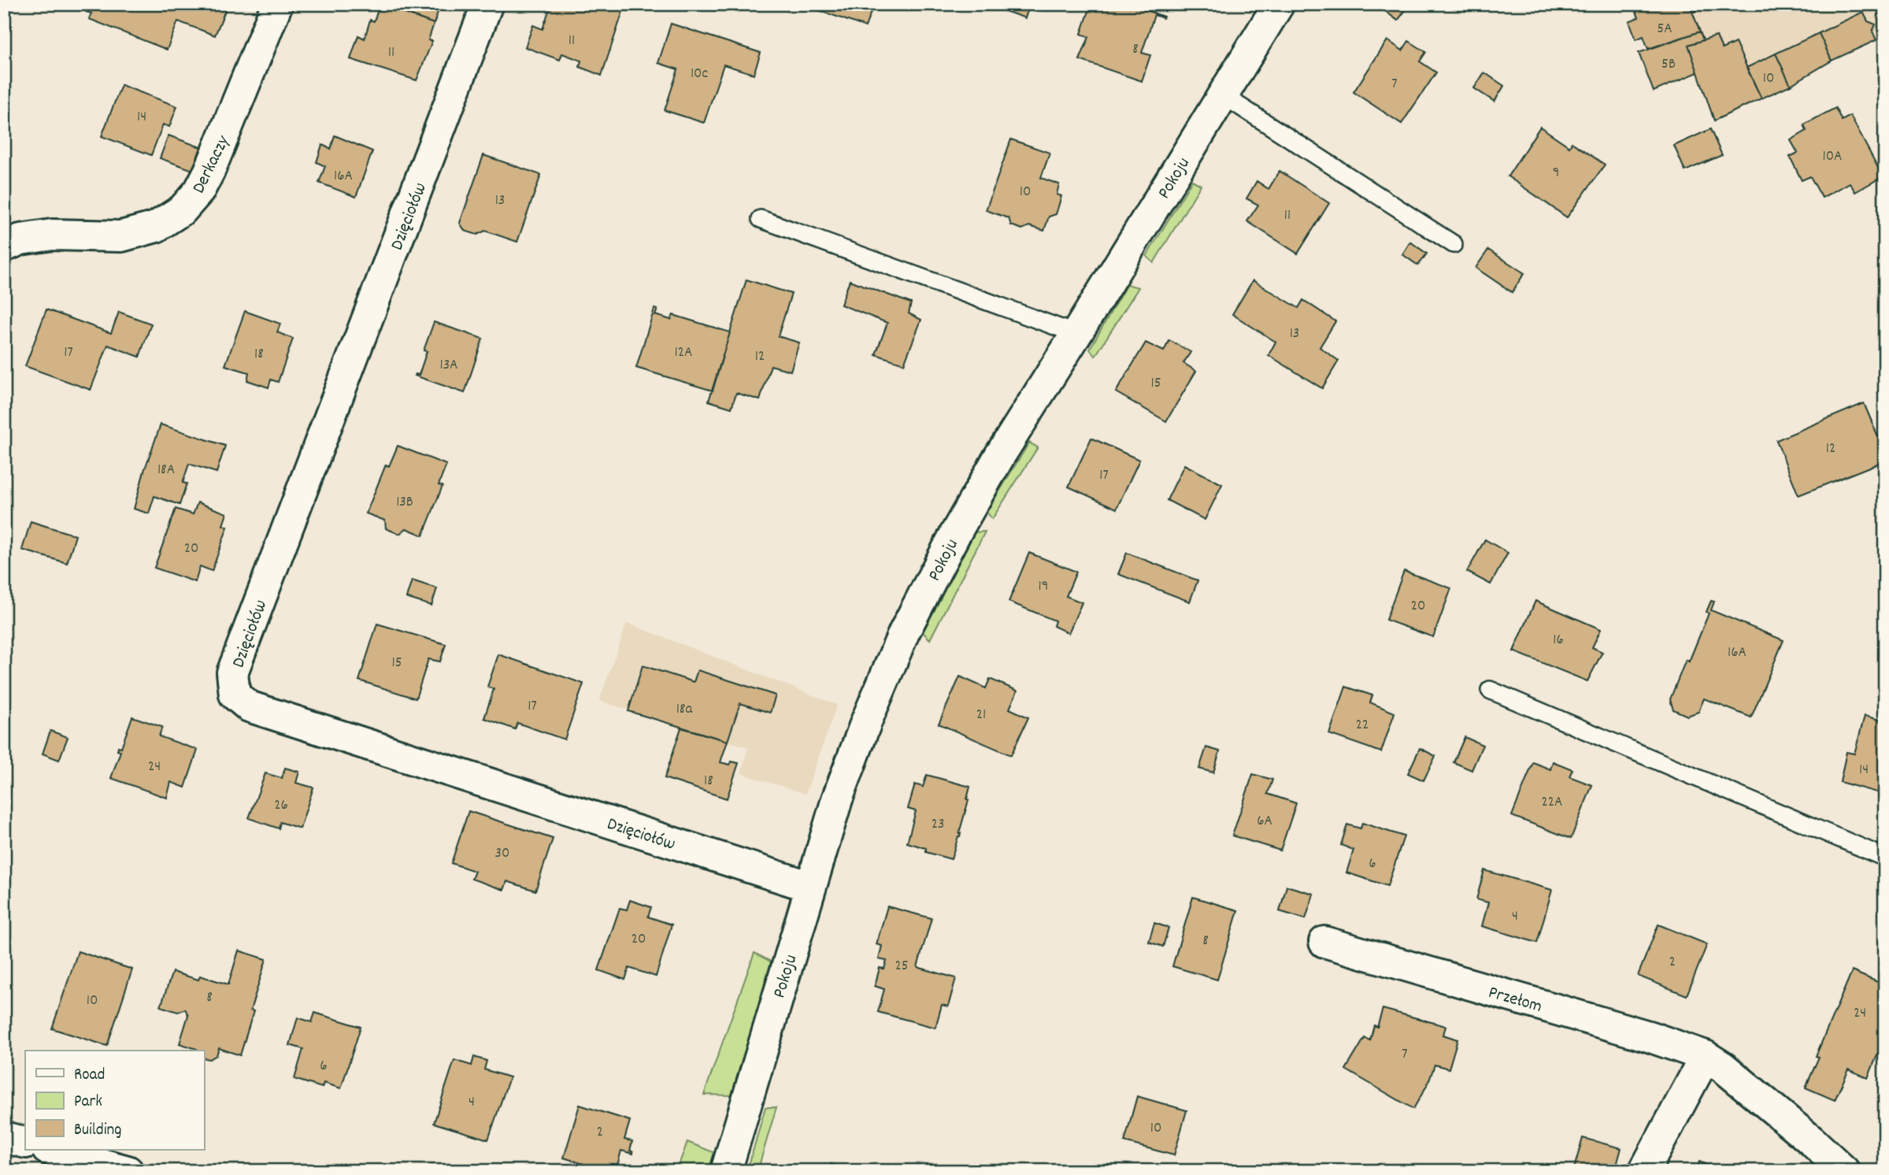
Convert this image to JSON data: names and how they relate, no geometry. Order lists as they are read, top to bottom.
{
  "streets": {
    "street": [
      "Derkaczy",
      "Pokoju",
      "Dzięciołów",
      "Przełom"
    ]
  },
  "crossings": [
    ["Pokoju", "Dzięciołów"]
  ],
  "house_numbers": [
    "5A",
    "11",
    "8",
    "11",
    "5B",
    "10c",
    "10",
    "7",
    "14",
    "10A",
    "9",
    "16A",
    "10",
    "13",
    "11",
    "13",
    "17",
    "12A",
    "18",
    "12",
    "13A",
    "15",
    "12",
    "18A",
    "17",
    "13B",
    "20",
    "19",
    "20",
    "16",
    "16A",
    "15",
    "17",
    "18a",
    "21",
    "22",
    "24",
    "14",
    "18",
    "22A",
    "26",
    "6A",
    "23",
    "30",
    "6",
    "4",
    "20",
    "8",
    "2",
    "25",
    "8",
    "10",
    "24",
    "7",
    "6",
    "4",
    "10",
    "2"
  ],
  "legend": ["Road", "Park", "Building"]
}
